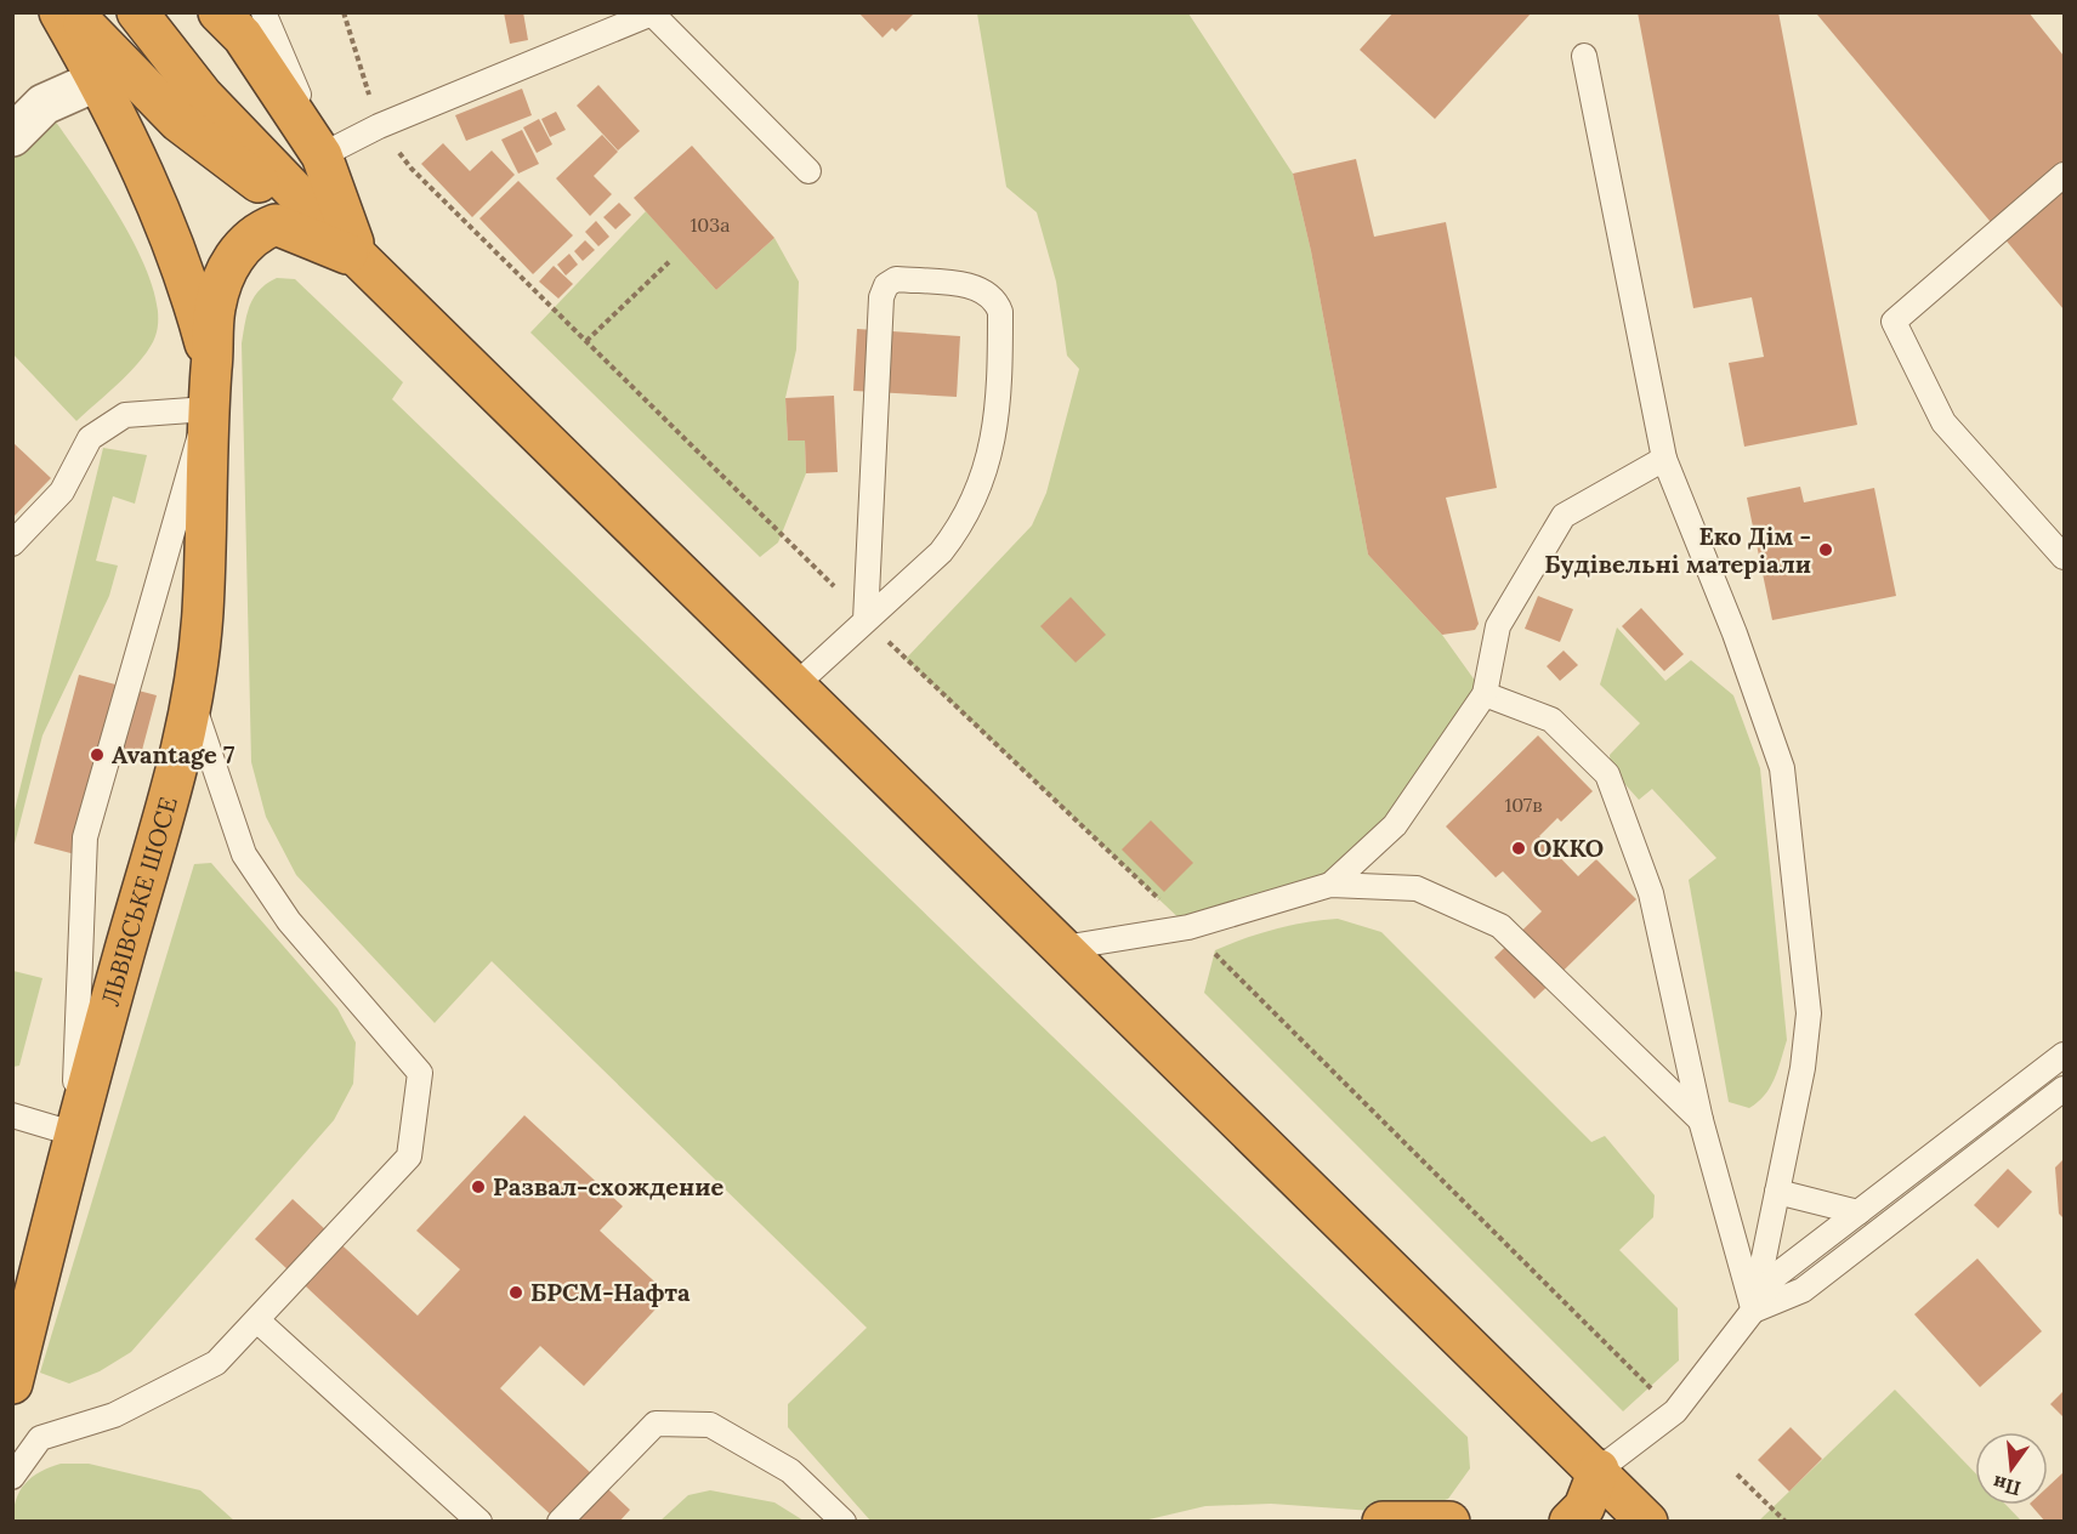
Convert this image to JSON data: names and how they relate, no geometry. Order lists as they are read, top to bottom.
{
  "streets": {
    "highway": ["ЛЬВІВСЬКЕ ШОСЕ"]
  },
  "places": [
    "Еко Дім - Будівельні матеріали",
    "Avantage 7",
    "OKKO",
    "Развал-схождение",
    "БРСМ-Нафта"
  ],
  "house_numbers": ["103а", "107в"],
  "north": "bottom"
}
